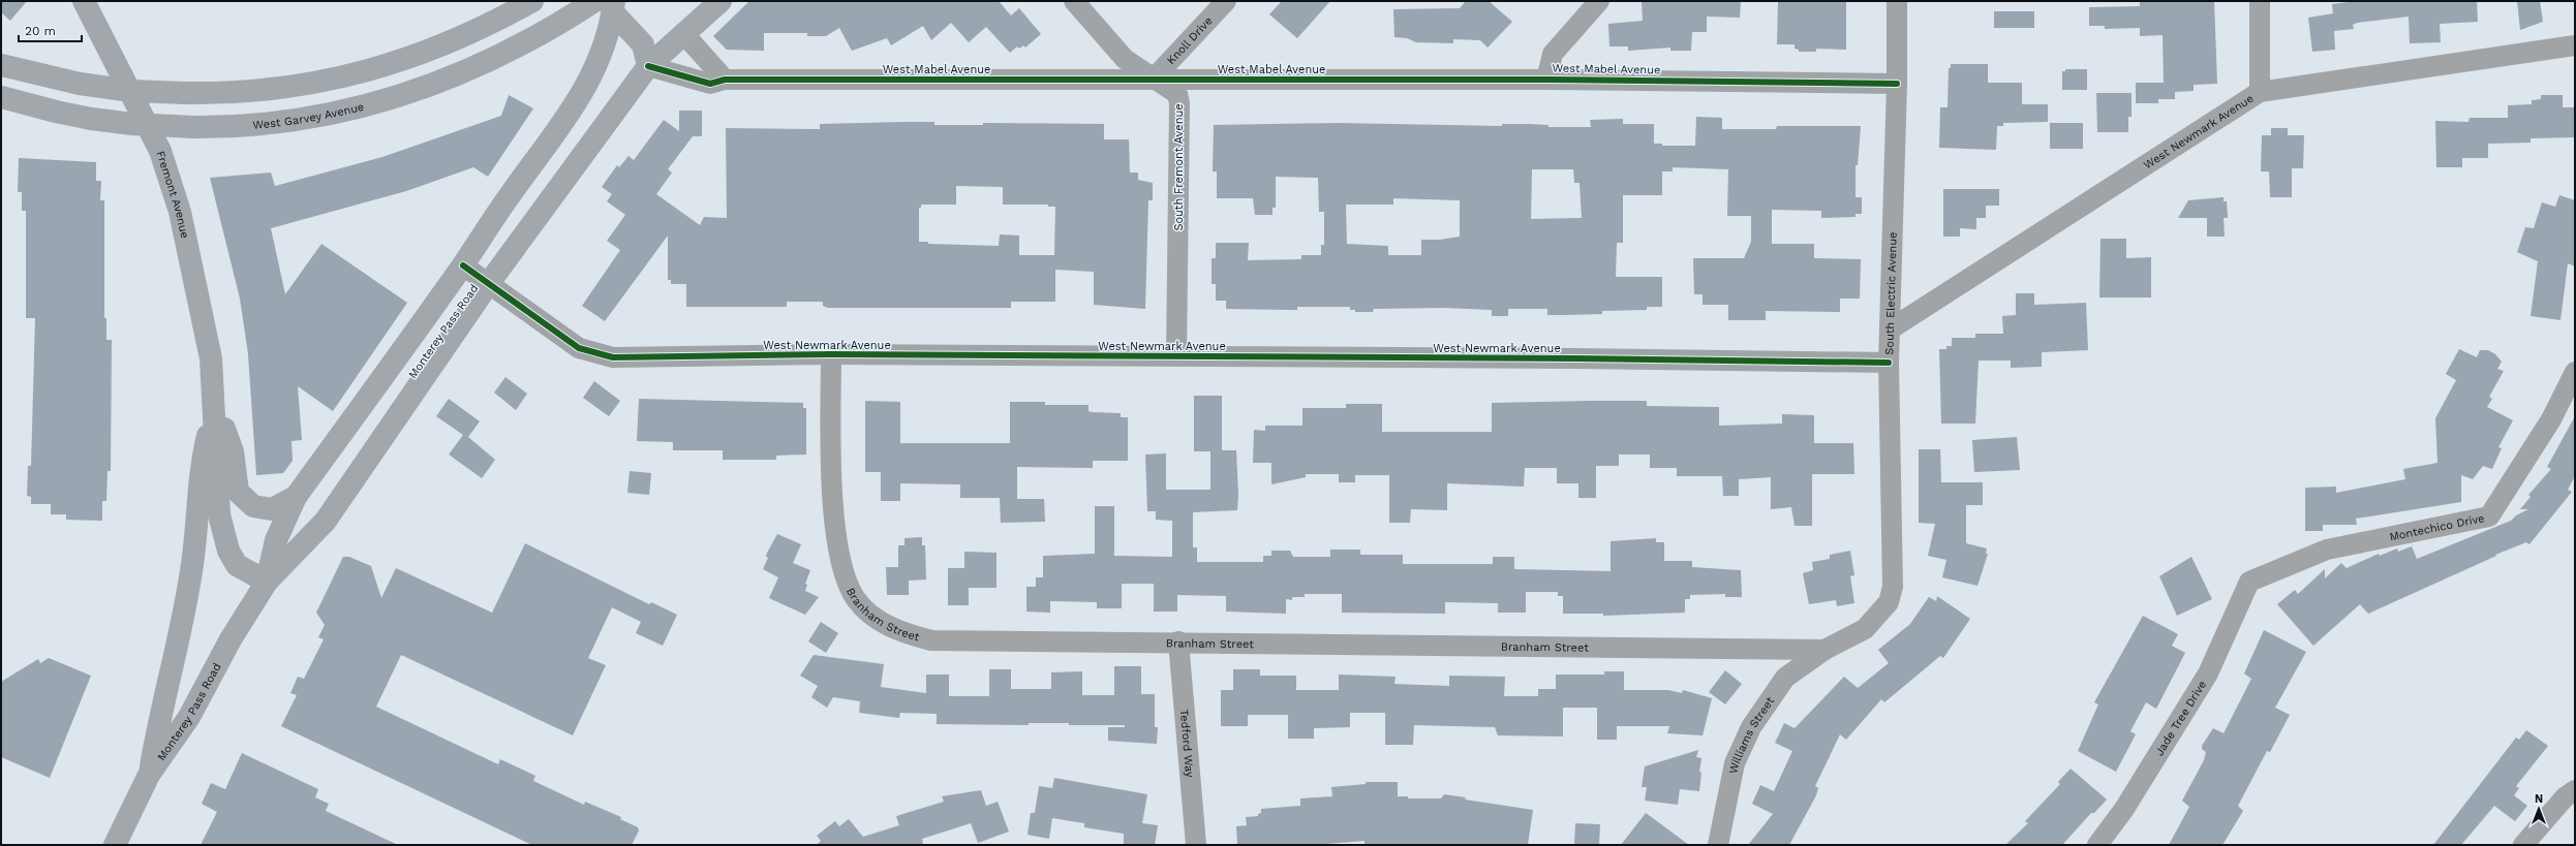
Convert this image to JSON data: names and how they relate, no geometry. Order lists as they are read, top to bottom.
{
  "streets": {
    "main road": ["West Garvey Avenue", "Fremont Avenue", "Monterey Pass Road"],
    "street": [
      "Knoll Drive",
      "West Mabel Avenue",
      "West Newmark Avenue",
      "South Fremont Avenue",
      "South Electric Avenue",
      "Montechico Drive",
      "Branham Street",
      "Jade Tree Drive",
      "Williams Street",
      "Tedford Way"
    ]
  },
  "crossings": [
    ["Knoll Drive", "West Mabel Avenue"],
    ["Knoll Drive", "South Fremont Avenue"],
    ["West Mabel Avenue", "South Fremont Avenue"],
    ["West Mabel Avenue", "South Electric Avenue"],
    ["West Mabel Avenue", "Monterey Pass Road"],
    ["West Garvey Avenue", "Monterey Pass Road"],
    ["West Newmark Avenue", "South Fremont Avenue"],
    ["West Newmark Avenue", "South Electric Avenue"],
    ["West Newmark Avenue", "Monterey Pass Road"],
    ["West Newmark Avenue", "Branham Street"],
    ["South Electric Avenue", "Branham Street"],
    ["South Electric Avenue", "Williams Street"],
    ["Montechico Drive", "Jade Tree Drive"],
    ["Branham Street", "Williams Street"],
    ["Branham Street", "Tedford Way"]
  ],
  "scale_bar": "20 m",
  "north": "top"
}
